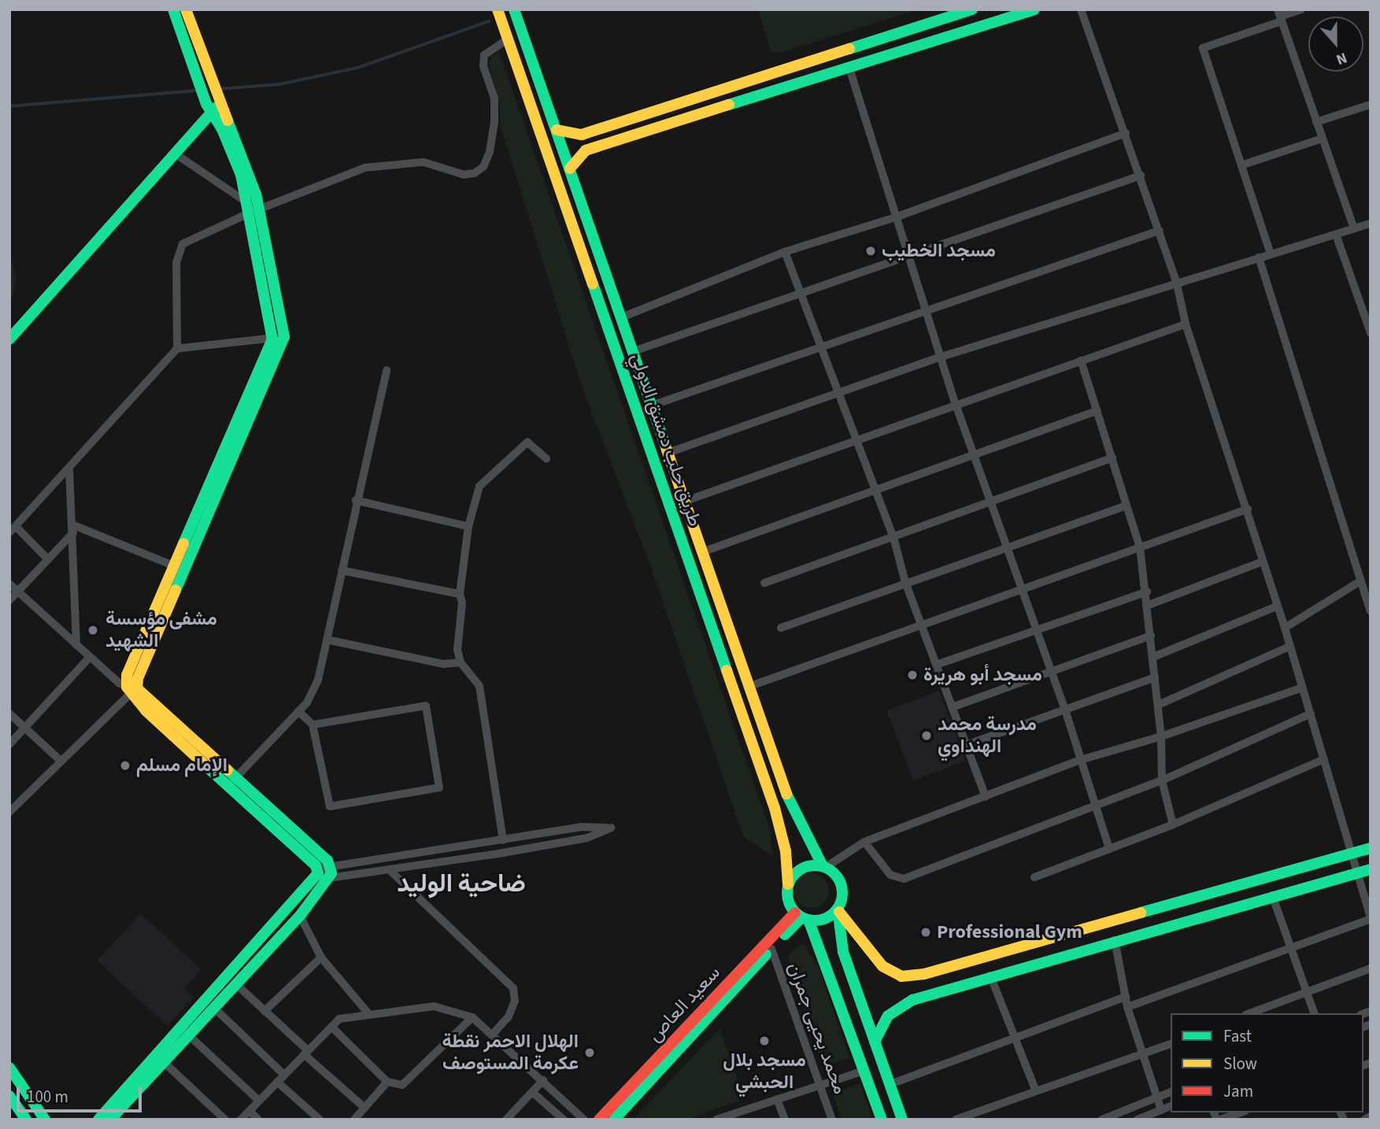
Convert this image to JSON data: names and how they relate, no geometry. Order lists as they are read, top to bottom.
{
  "streets": {
    "main road": ["طريق حلب دمشق الدولي", "سعيد العاص"],
    "street": ["محمد يحيى جمران"]
  },
  "crossings": [
    ["طريق حلب دمشق الدولي", "سعيد العاص"]
  ],
  "districts": ["ضاحية الوليد"],
  "places": [
    "مسجد الخطيب",
    "مشفى مؤسسة الشهيد",
    "مسجد أبو هريرة",
    "مدرسة محمد الهنداوي",
    "الإمام مسلم",
    "Professional Gym",
    "مسجد بلال الحبشي",
    "الهلال الاحمر نقطة عكرمة المستوصف"
  ],
  "legend": ["Fast", "Slow", "Jam"],
  "scale_bar": "100 m",
  "north": "bottom"
}
